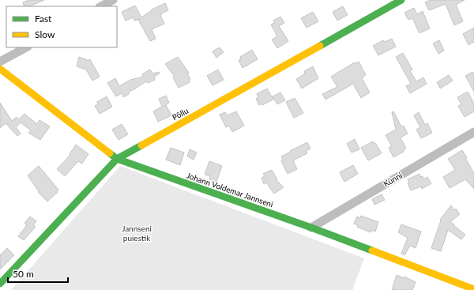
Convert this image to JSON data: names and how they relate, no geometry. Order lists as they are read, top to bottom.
{
  "streets": {
    "street": ["Põllu", "Künni", "Johann Voldemar Jannseni"]
  },
  "crossings": [
    ["Põllu", "Johann Voldemar Jannseni"],
    ["Künni", "Johann Voldemar Jannseni"]
  ],
  "parks": ["Jannseni puiestik"],
  "legend": ["Fast", "Slow"],
  "scale_bar": "50 m"
}
